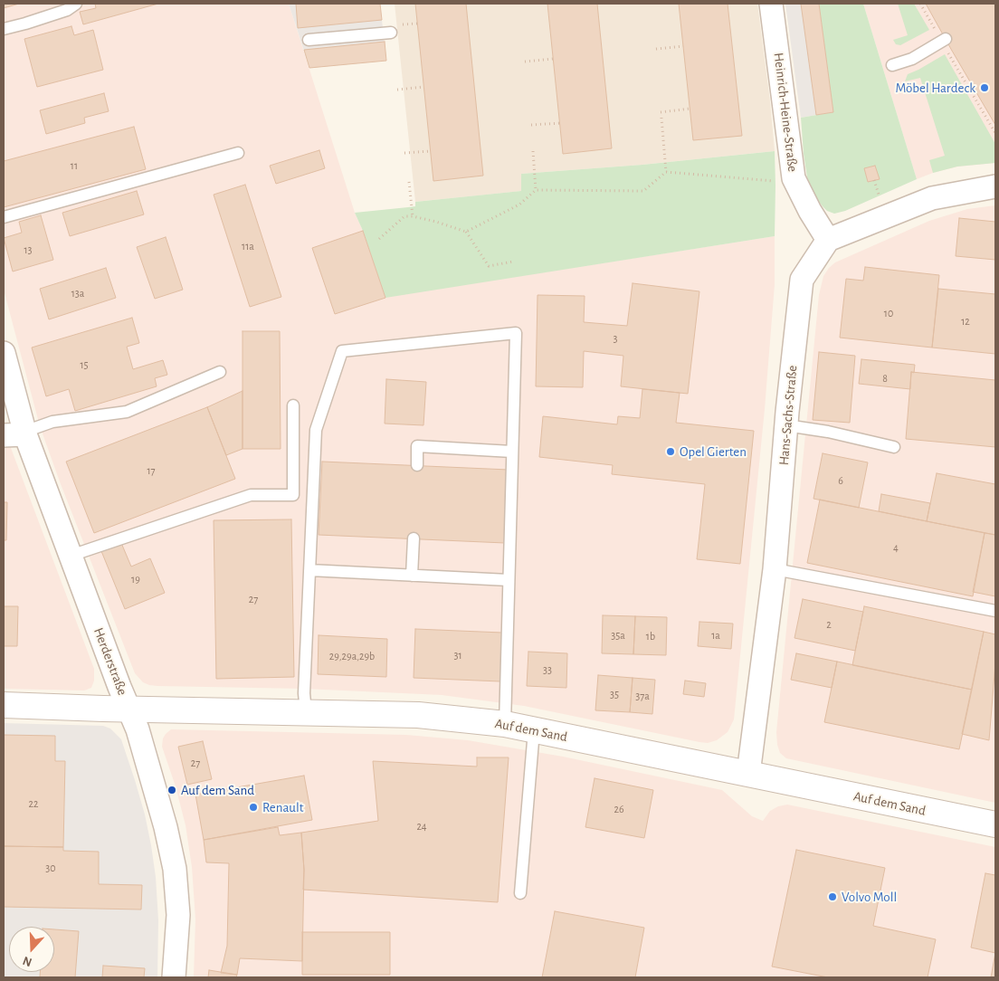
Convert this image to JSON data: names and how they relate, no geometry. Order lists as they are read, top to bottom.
{
  "streets": {
    "street": [
      "Heinrich-Heine-Straße",
      "Hans-Sachs-Straße",
      "Herderstraße",
      "Auf dem Sand"
    ]
  },
  "crossings": [
    ["Heinrich-Heine-Straße", "Hans-Sachs-Straße"],
    ["Hans-Sachs-Straße", "Auf dem Sand"],
    ["Herderstraße", "Auf dem Sand"]
  ],
  "places": [
    "Möbel Hardeck",
    "Opel Gierten",
    "Auf dem Sand",
    "Renault",
    "Volvo Moll"
  ],
  "house_numbers": [
    "11",
    "11a",
    "13",
    "13a",
    "10",
    "12",
    "3",
    "15",
    "8",
    "17",
    "6",
    "4",
    "19",
    "27",
    "2",
    "35a",
    "1a",
    "1b",
    "31",
    "29,29a,29b",
    "33",
    "35",
    "37a",
    "27",
    "22",
    "26",
    "24",
    "30"
  ],
  "north": "bottom"
}
